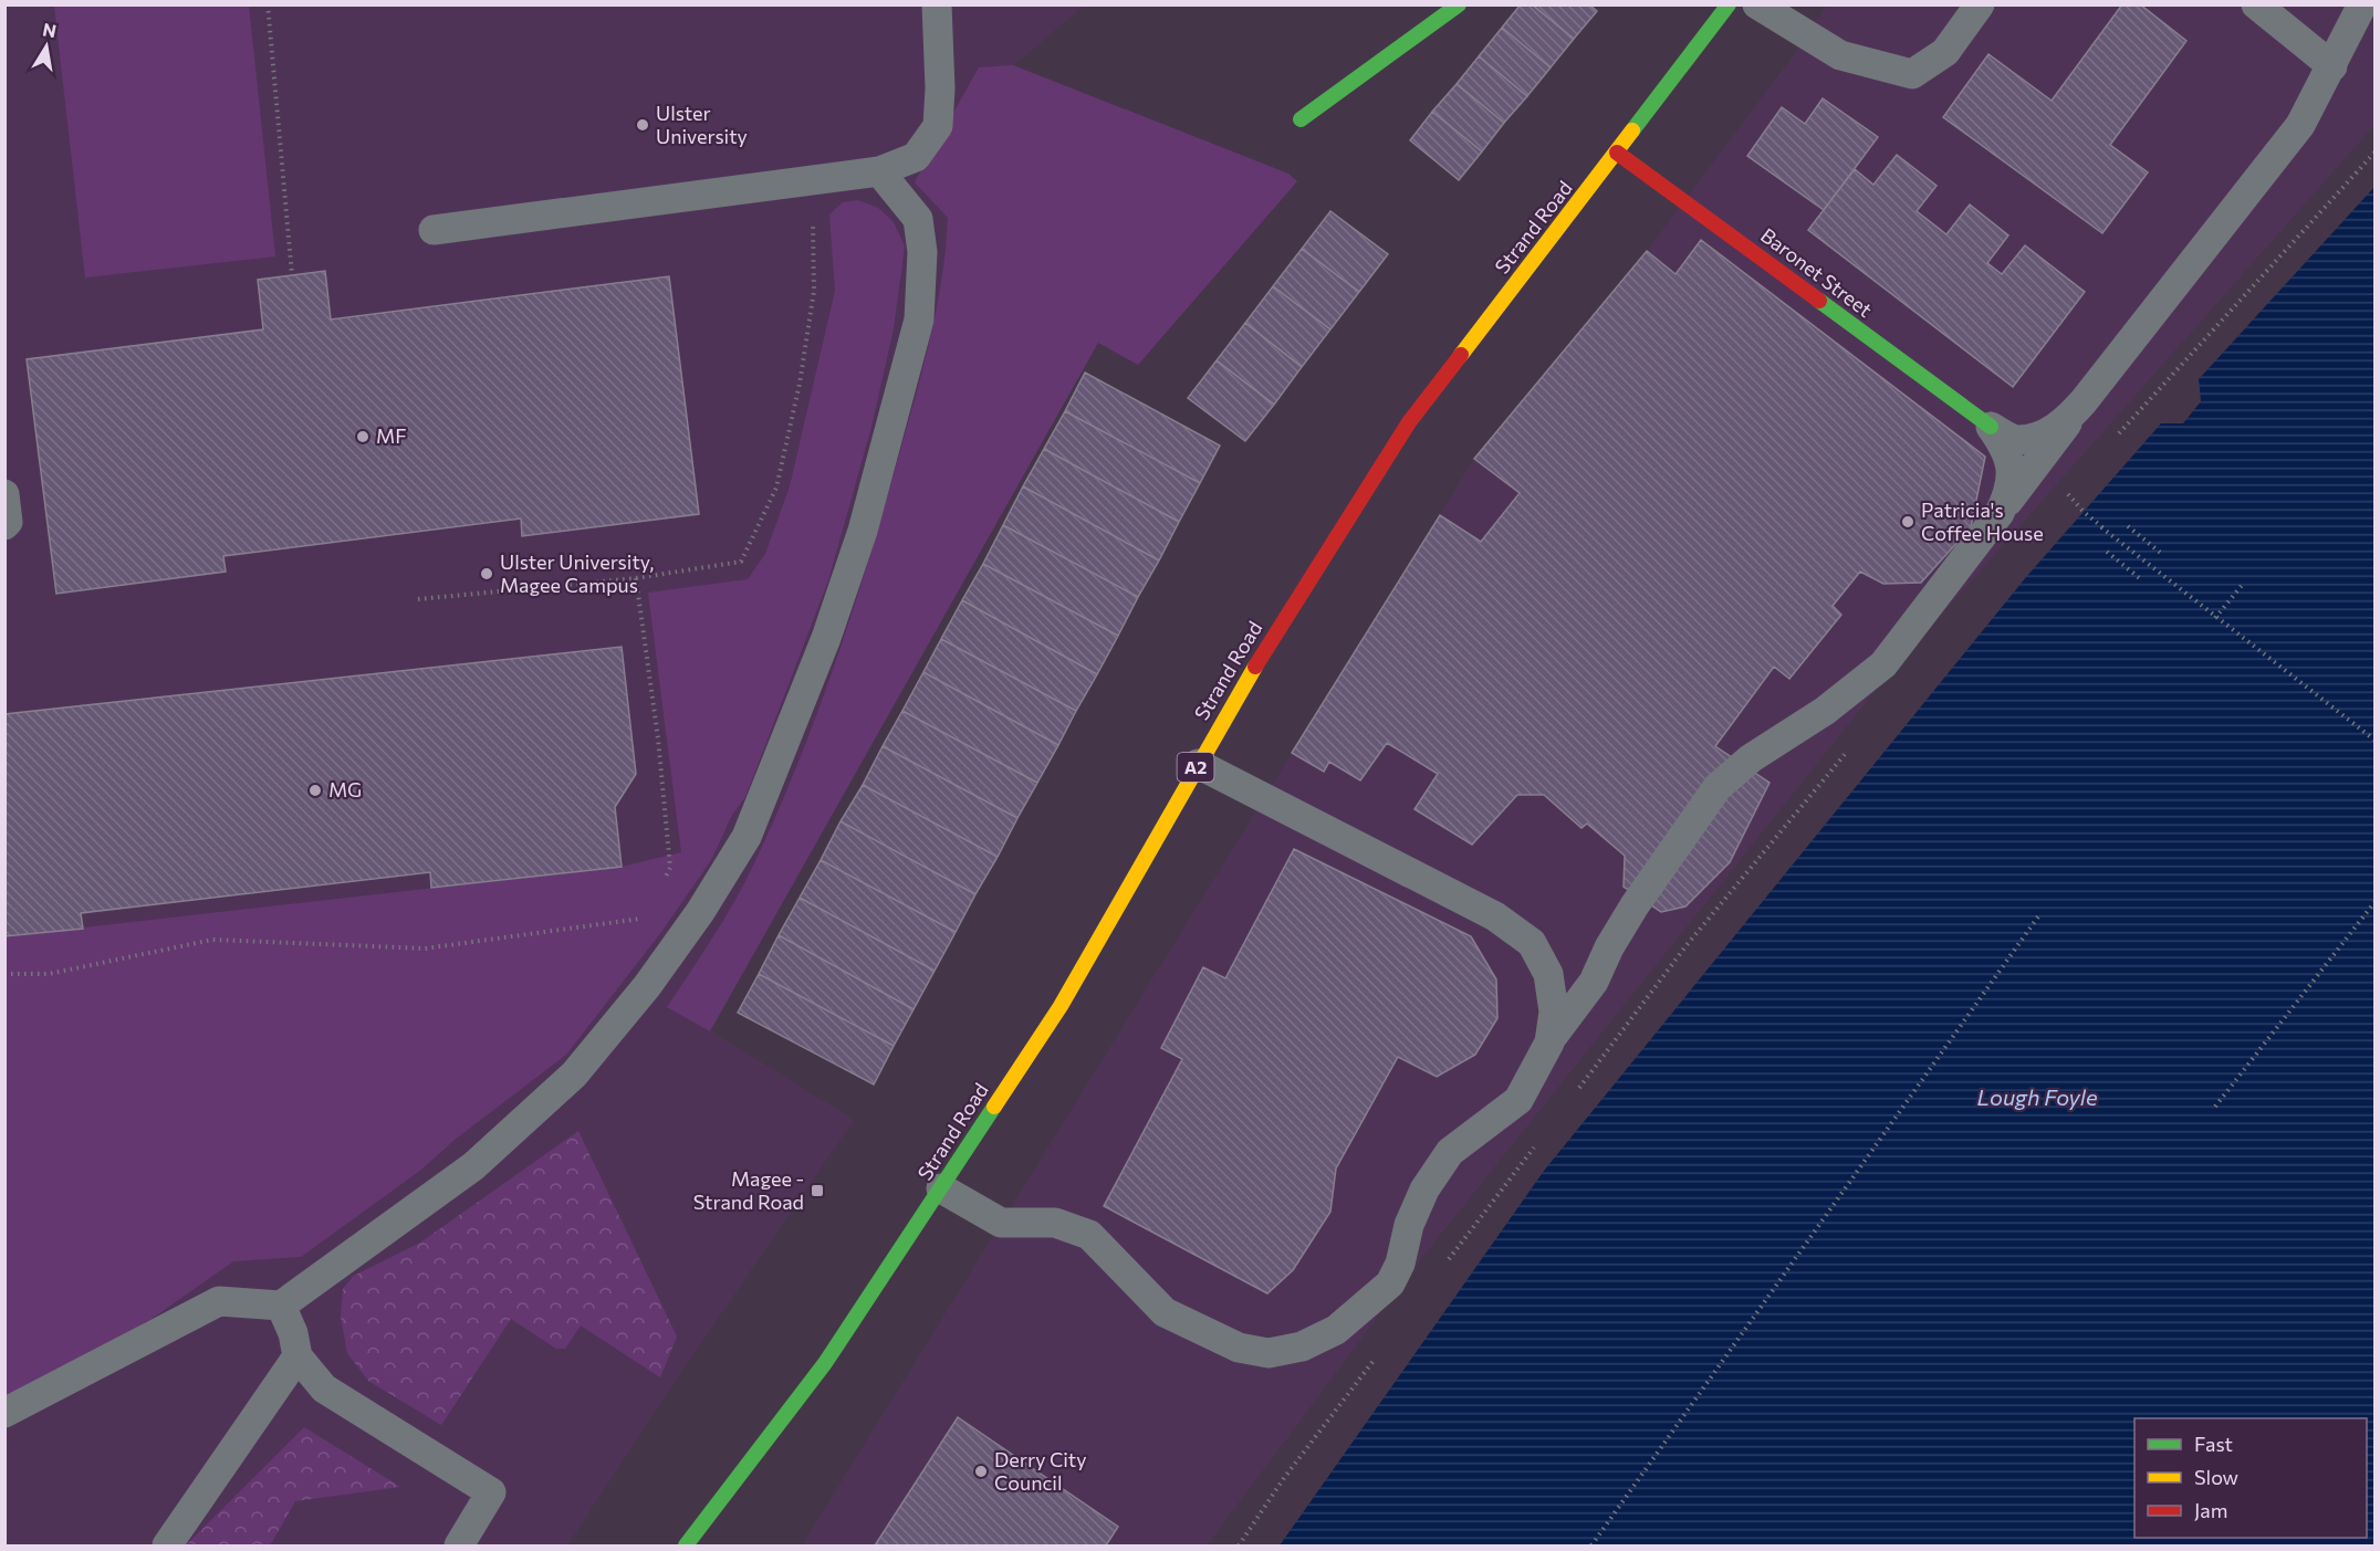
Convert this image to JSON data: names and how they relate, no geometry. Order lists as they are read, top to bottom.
{
  "streets": {
    "main road": ["Strand Road", "Baronet Street", "A2"]
  },
  "crossings": [
    ["Strand Road", "Baronet Street"]
  ],
  "water": ["Lough Foyle"],
  "places": {
    "other": [
      "Ulster University",
      "MF",
      "Patricia's Coffee House",
      "Ulster University, Magee Campus",
      "MG",
      "Derry City Council"
    ],
    "transit": ["Magee - Strand Road"]
  },
  "legend": ["Fast", "Slow", "Jam"],
  "north": "top"
}
